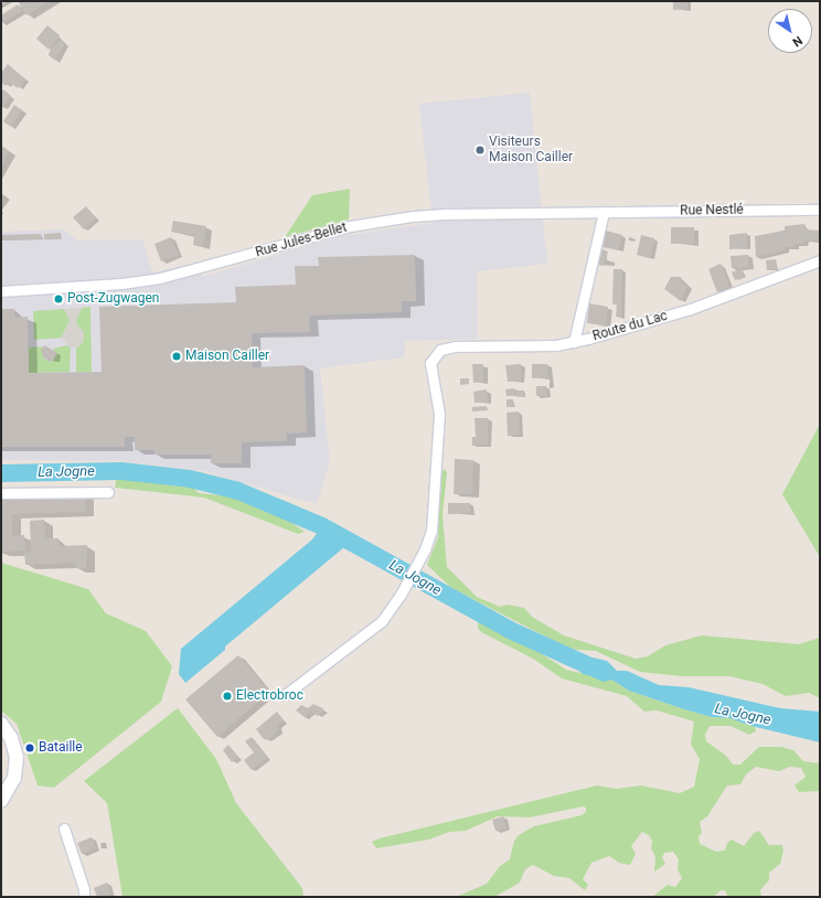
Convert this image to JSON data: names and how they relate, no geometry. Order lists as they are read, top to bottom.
{
  "streets": {
    "street": ["Rue Nestlé", "Rue Jules-Bellet", "Route du Lac"]
  },
  "crossings": [
    ["Rue Nestlé", "Rue Jules-Bellet"]
  ],
  "water": ["La Jogne"],
  "places": [
    "Visiteurs Maison Cailler",
    "Post-Zugwagen",
    "Maison Cailler",
    "Electrobroc",
    "Bataille"
  ],
  "north": "bottom right"
}
